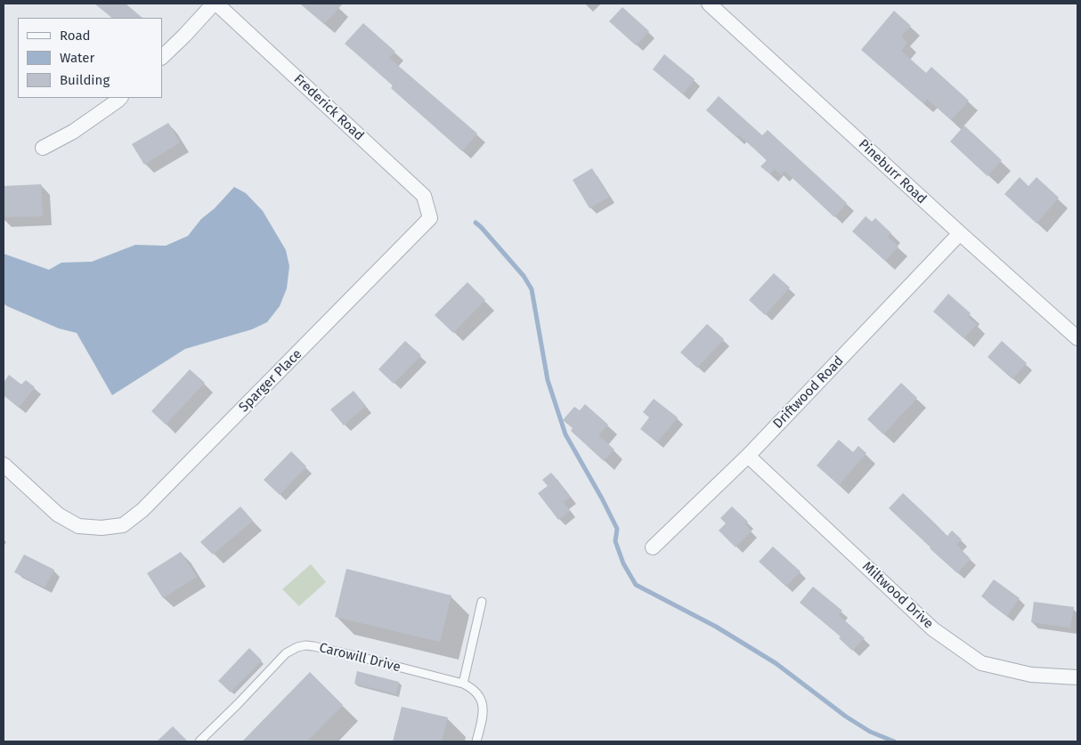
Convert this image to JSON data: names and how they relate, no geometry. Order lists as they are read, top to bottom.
{
  "streets": {
    "street": [
      "Frederick Road",
      "Pineburr Road",
      "Sparger Place",
      "Driftwood Road",
      "Miltwood Drive"
    ],
    "lane": ["Carowill Drive"]
  },
  "crossings": [
    ["Frederick Road", "Sparger Place"],
    ["Pineburr Road", "Driftwood Road"],
    ["Driftwood Road", "Miltwood Drive"]
  ],
  "legend": ["Road", "Water", "Building"]
}
